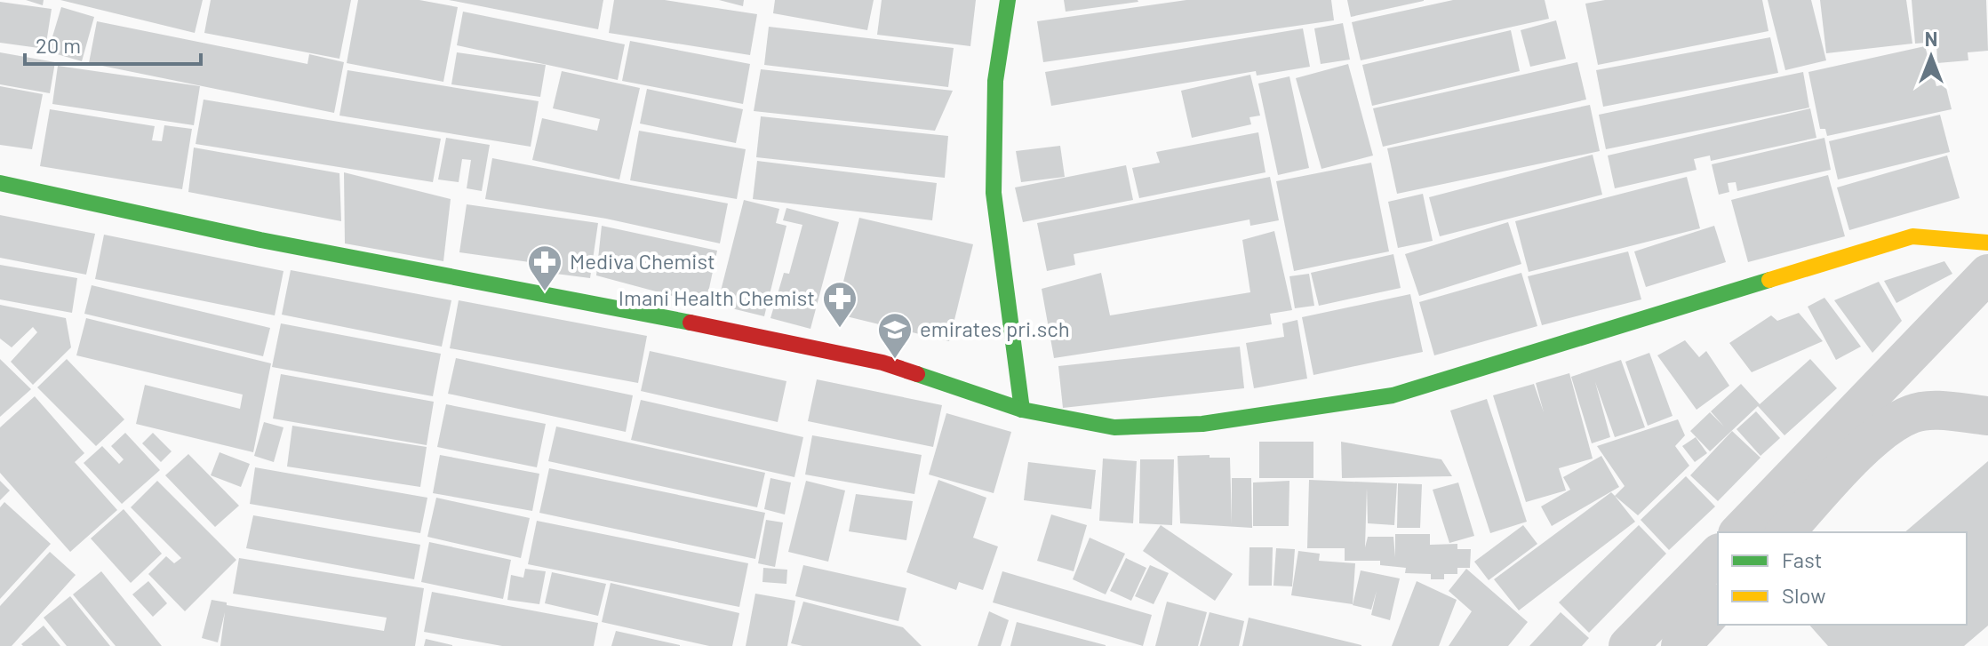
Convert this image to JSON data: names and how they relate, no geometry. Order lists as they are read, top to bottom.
{
  "places": {
    "pharmacy": ["Mediva Chemist", "Imani Health Chemist"],
    "school or university": ["emirates pri.sch"]
  },
  "legend": ["Fast", "Slow"],
  "scale_bar": "20 m",
  "north": "top"
}
